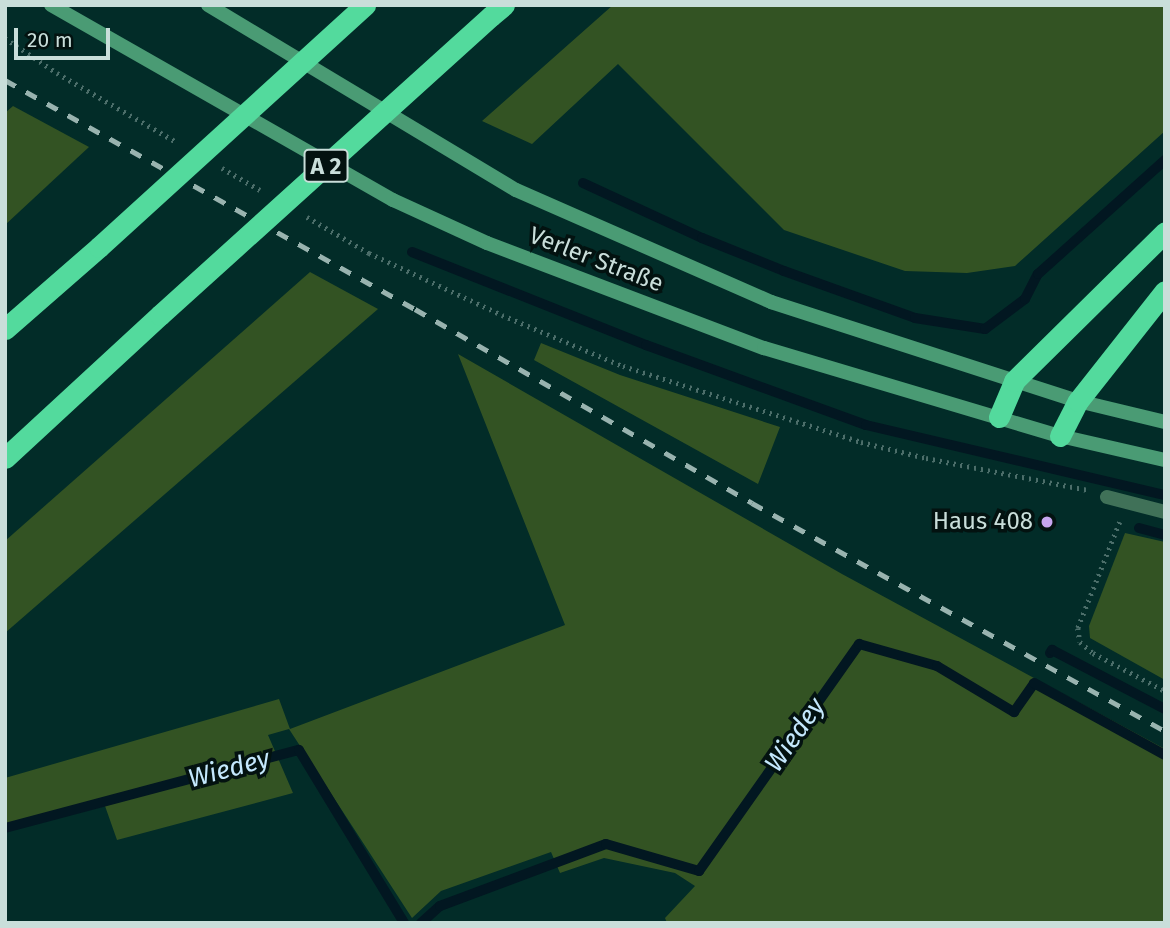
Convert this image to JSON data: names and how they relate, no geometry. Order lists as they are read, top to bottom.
{
  "streets": {
    "highway": ["A 2"],
    "main road": ["Verler Straße"]
  },
  "water": ["Wiedey"],
  "places": ["Haus 408"],
  "scale_bar": "20 m"
}
